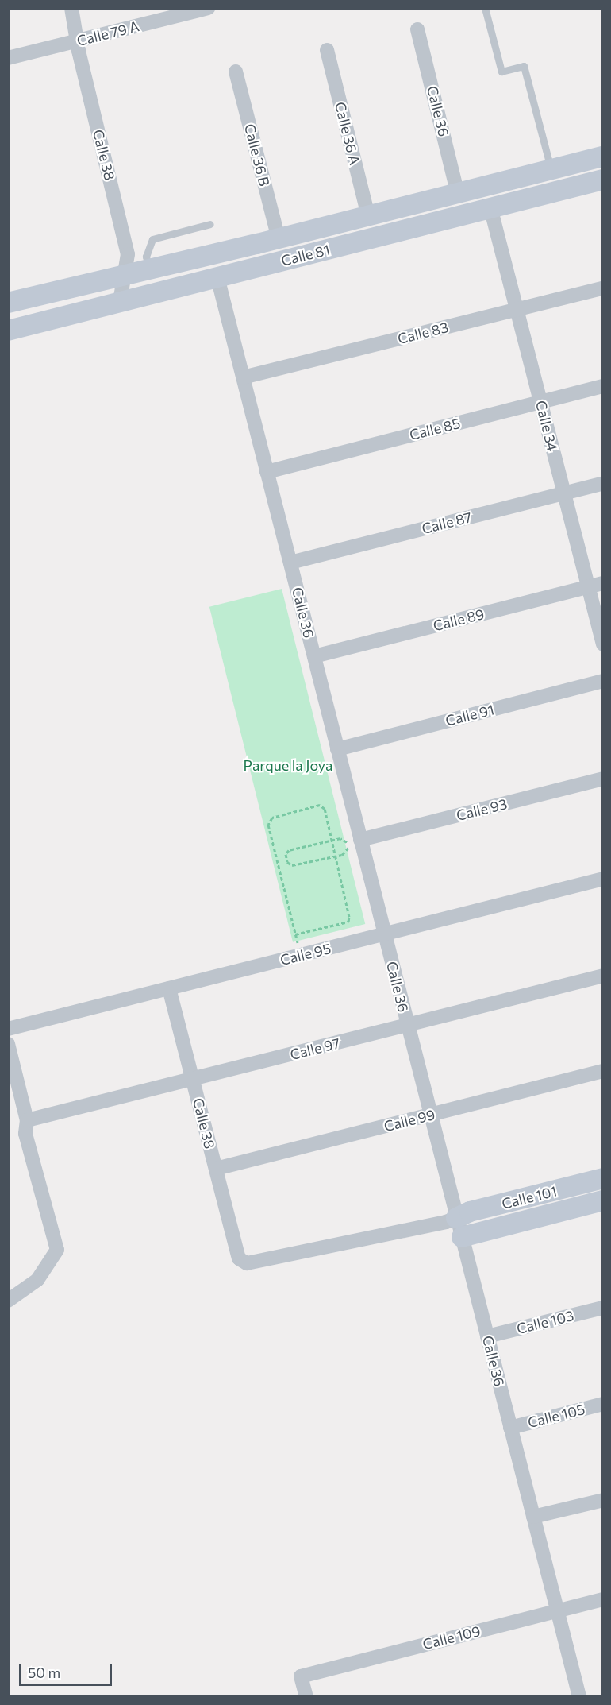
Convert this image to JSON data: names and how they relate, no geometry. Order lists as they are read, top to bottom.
{
  "streets": {
    "main road": ["Calle 81", "Calle 101"],
    "street": [
      "Calle 79 A",
      "Calle 36",
      "Calle 36 A",
      "Calle 38",
      "Calle 36 B",
      "Calle 83",
      "Calle 34",
      "Calle 85",
      "Calle 87",
      "Calle 89",
      "Calle 91",
      "Calle 93",
      "Calle 95",
      "Calle 97",
      "Calle 99",
      "Calle 103",
      "Calle 105",
      "Calle 109"
    ]
  },
  "crossings": [
    ["Calle 79 A", "Calle 38"],
    ["Calle 36", "Calle 38"],
    ["Calle 36", "Calle 81"],
    ["Calle 36", "Calle 83"],
    ["Calle 36", "Calle 85"],
    ["Calle 36", "Calle 87"],
    ["Calle 36", "Calle 89"],
    ["Calle 36", "Calle 91"],
    ["Calle 36", "Calle 93"],
    ["Calle 36", "Calle 95"],
    ["Calle 36", "Calle 97"],
    ["Calle 36", "Calle 99"],
    ["Calle 36", "Calle 101"],
    ["Calle 36", "Calle 103"],
    ["Calle 36", "Calle 105"],
    ["Calle 36", "Calle 109"],
    ["Calle 36 A", "Calle 81"],
    ["Calle 38", "Calle 81"],
    ["Calle 38", "Calle 95"],
    ["Calle 38", "Calle 97"],
    ["Calle 38", "Calle 99"],
    ["Calle 38", "Calle 101"],
    ["Calle 36 B", "Calle 81"],
    ["Calle 81", "Calle 34"],
    ["Calle 83", "Calle 34"],
    ["Calle 34", "Calle 85"],
    ["Calle 34", "Calle 87"],
    ["Calle 34", "Calle 89"]
  ],
  "parks": ["Parque la Joya"],
  "scale_bar": "50 m"
}
